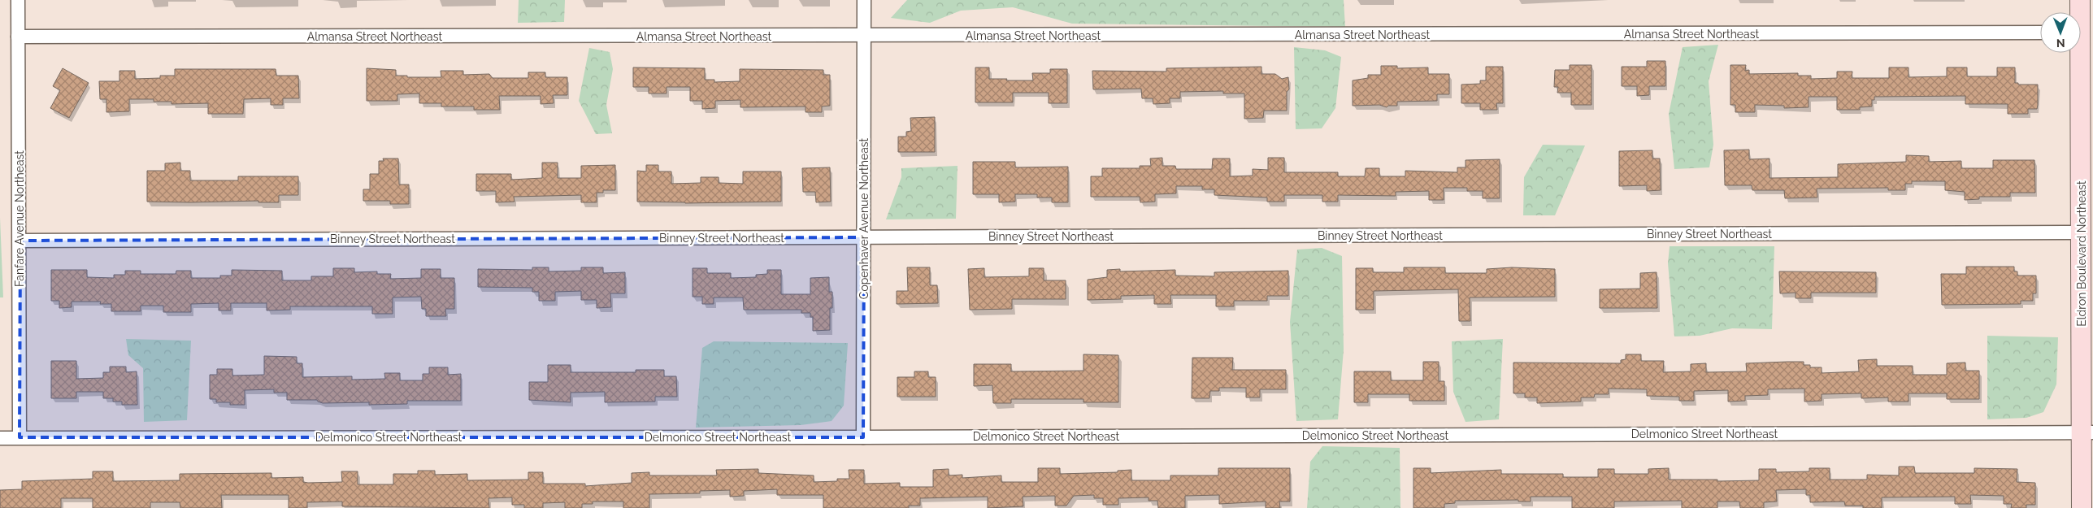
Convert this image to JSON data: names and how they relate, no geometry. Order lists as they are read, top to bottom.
{
  "streets": {
    "street": [
      "Almansa Street Northeast",
      "Fanfare Avenue Northeast",
      "Copenhaver Avenue Northeast",
      "Binney Street Northeast",
      "Eldron Boulevard Northeast",
      "Delmonico Street Northeast"
    ]
  },
  "crossings": [
    ["Almansa Street Northeast", "Fanfare Avenue Northeast"],
    ["Almansa Street Northeast", "Copenhaver Avenue Northeast"],
    ["Fanfare Avenue Northeast", "Binney Street Northeast"],
    ["Fanfare Avenue Northeast", "Delmonico Street Northeast"],
    ["Copenhaver Avenue Northeast", "Binney Street Northeast"],
    ["Copenhaver Avenue Northeast", "Delmonico Street Northeast"],
    ["Binney Street Northeast", "Eldron Boulevard Northeast"],
    ["Eldron Boulevard Northeast", "Delmonico Street Northeast"]
  ],
  "north": "bottom"
}
